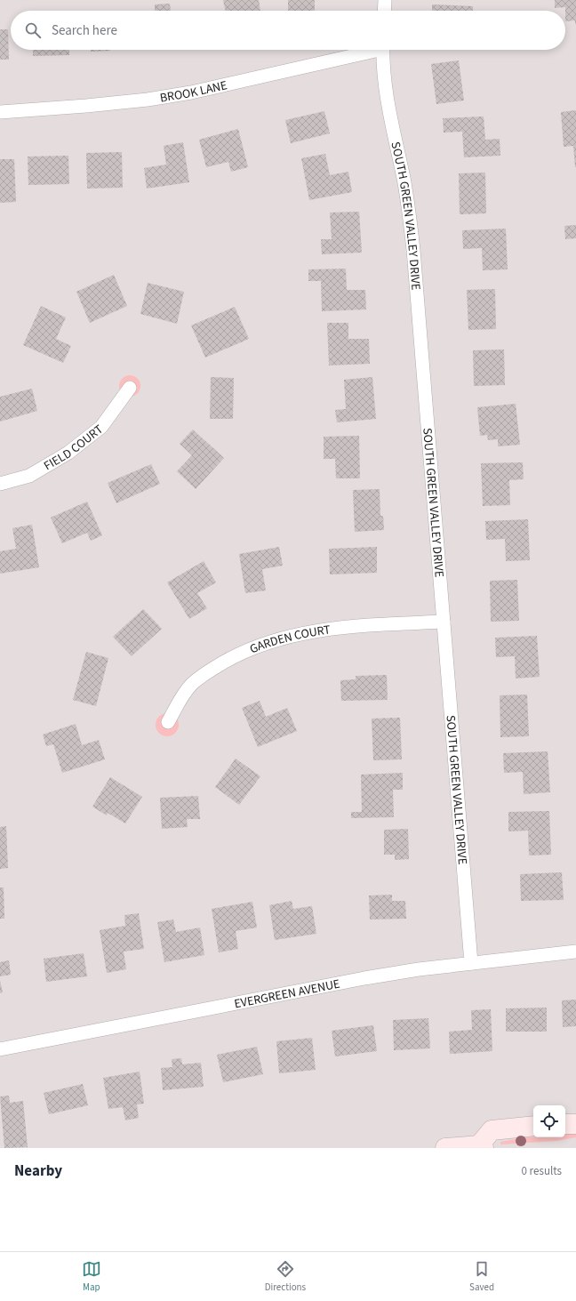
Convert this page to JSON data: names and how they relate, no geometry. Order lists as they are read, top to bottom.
{
  "streets": {
    "street": [
      "BROOK LANE",
      "SOUTH GREEN VALLEY DRIVE",
      "FIELD COURT",
      "GARDEN COURT",
      "EVERGREEN AVENUE"
    ]
  },
  "crossings": [
    ["SOUTH GREEN VALLEY DRIVE", "GARDEN COURT"],
    ["SOUTH GREEN VALLEY DRIVE", "EVERGREEN AVENUE"]
  ],
  "page": {
    "search": "Search here",
    "heading": ["Nearby", "0 results"],
    "nav": ["Map", "Directions", "Saved"]
  }
}
